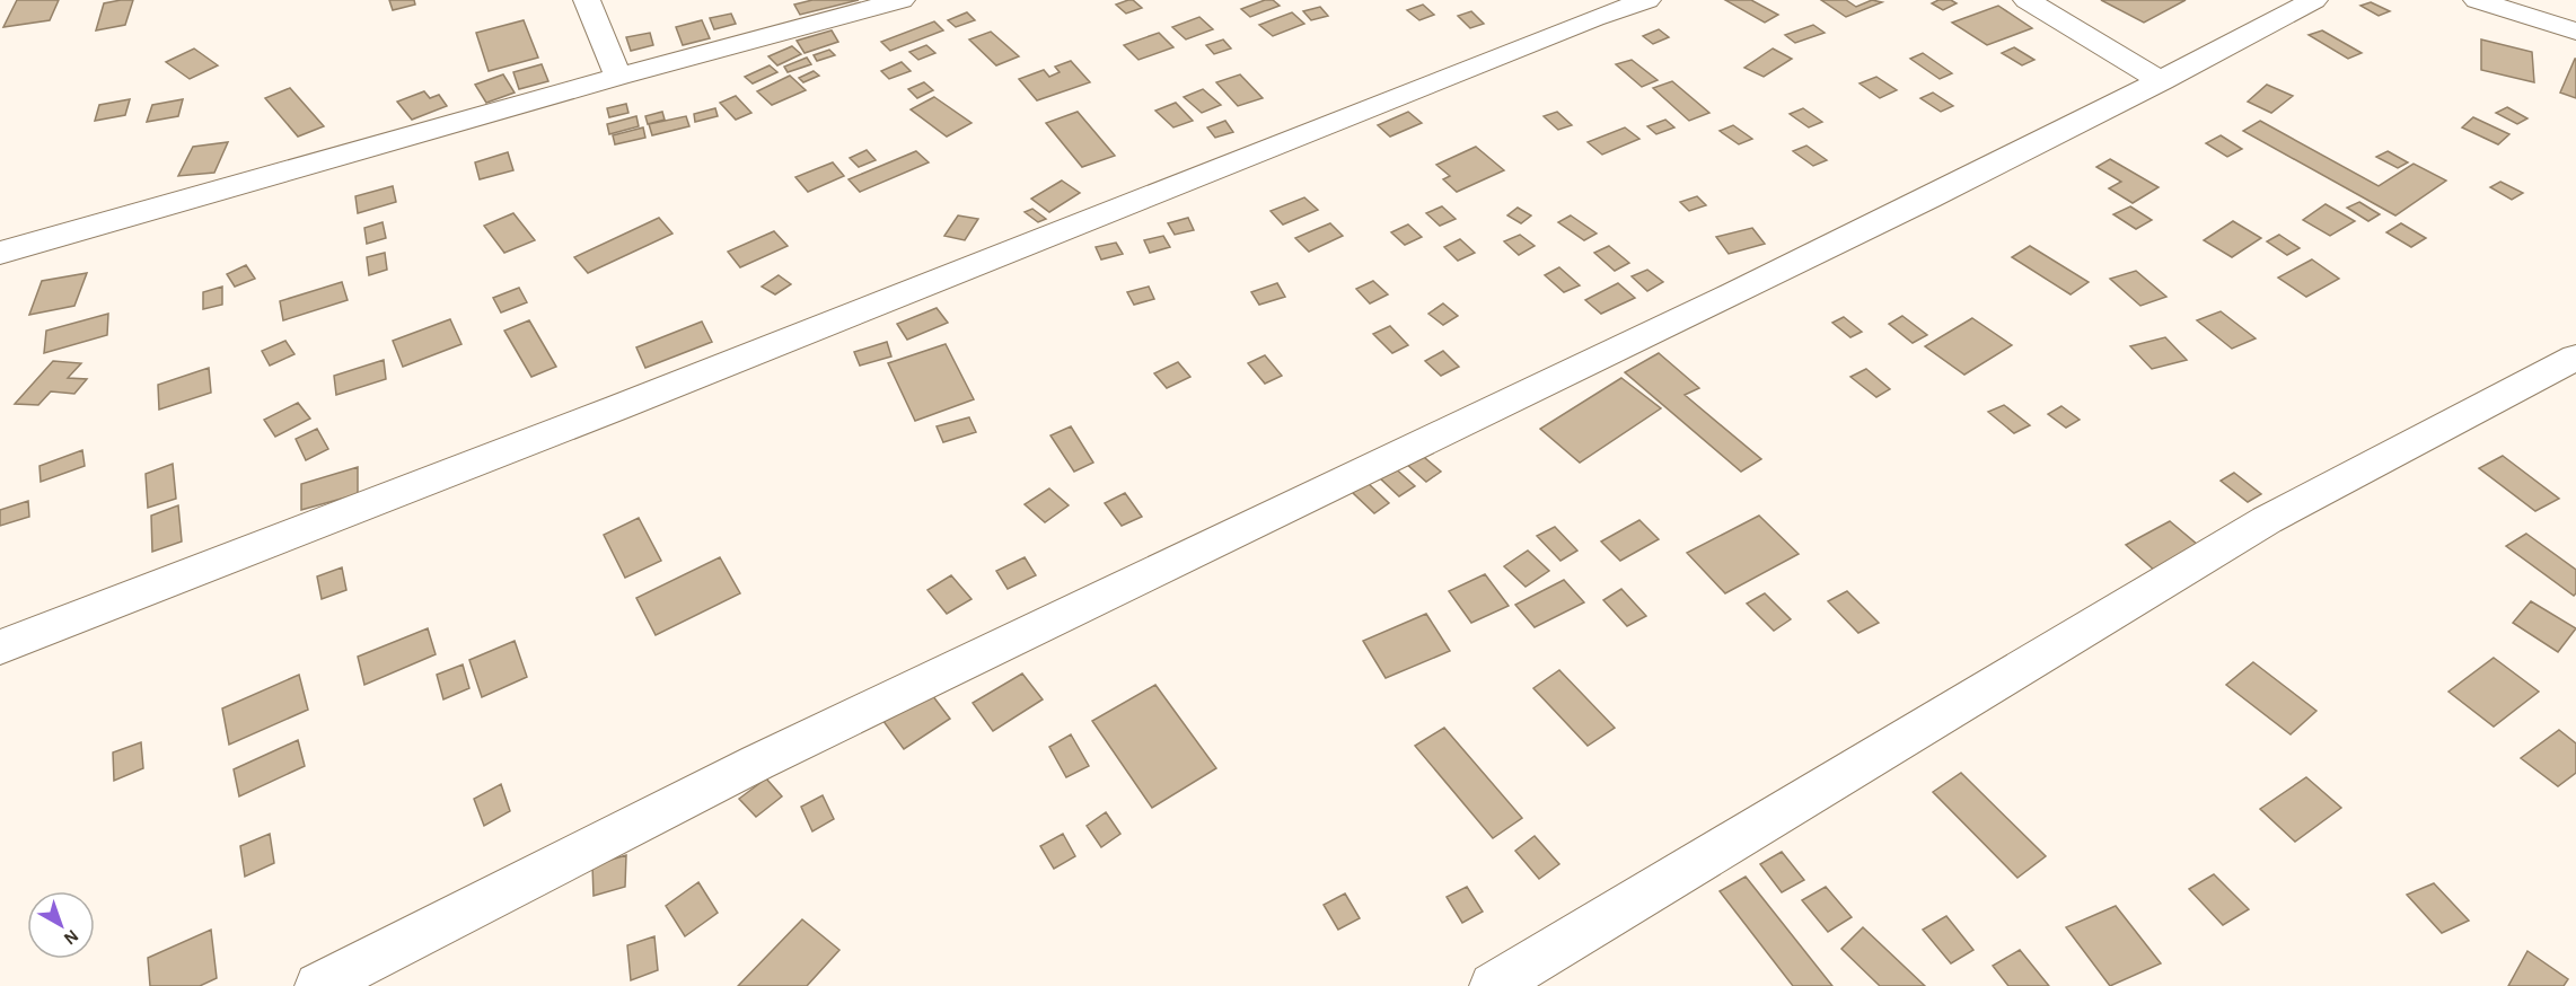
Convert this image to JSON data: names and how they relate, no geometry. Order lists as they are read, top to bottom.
{
  "north": "bottom right"
}
